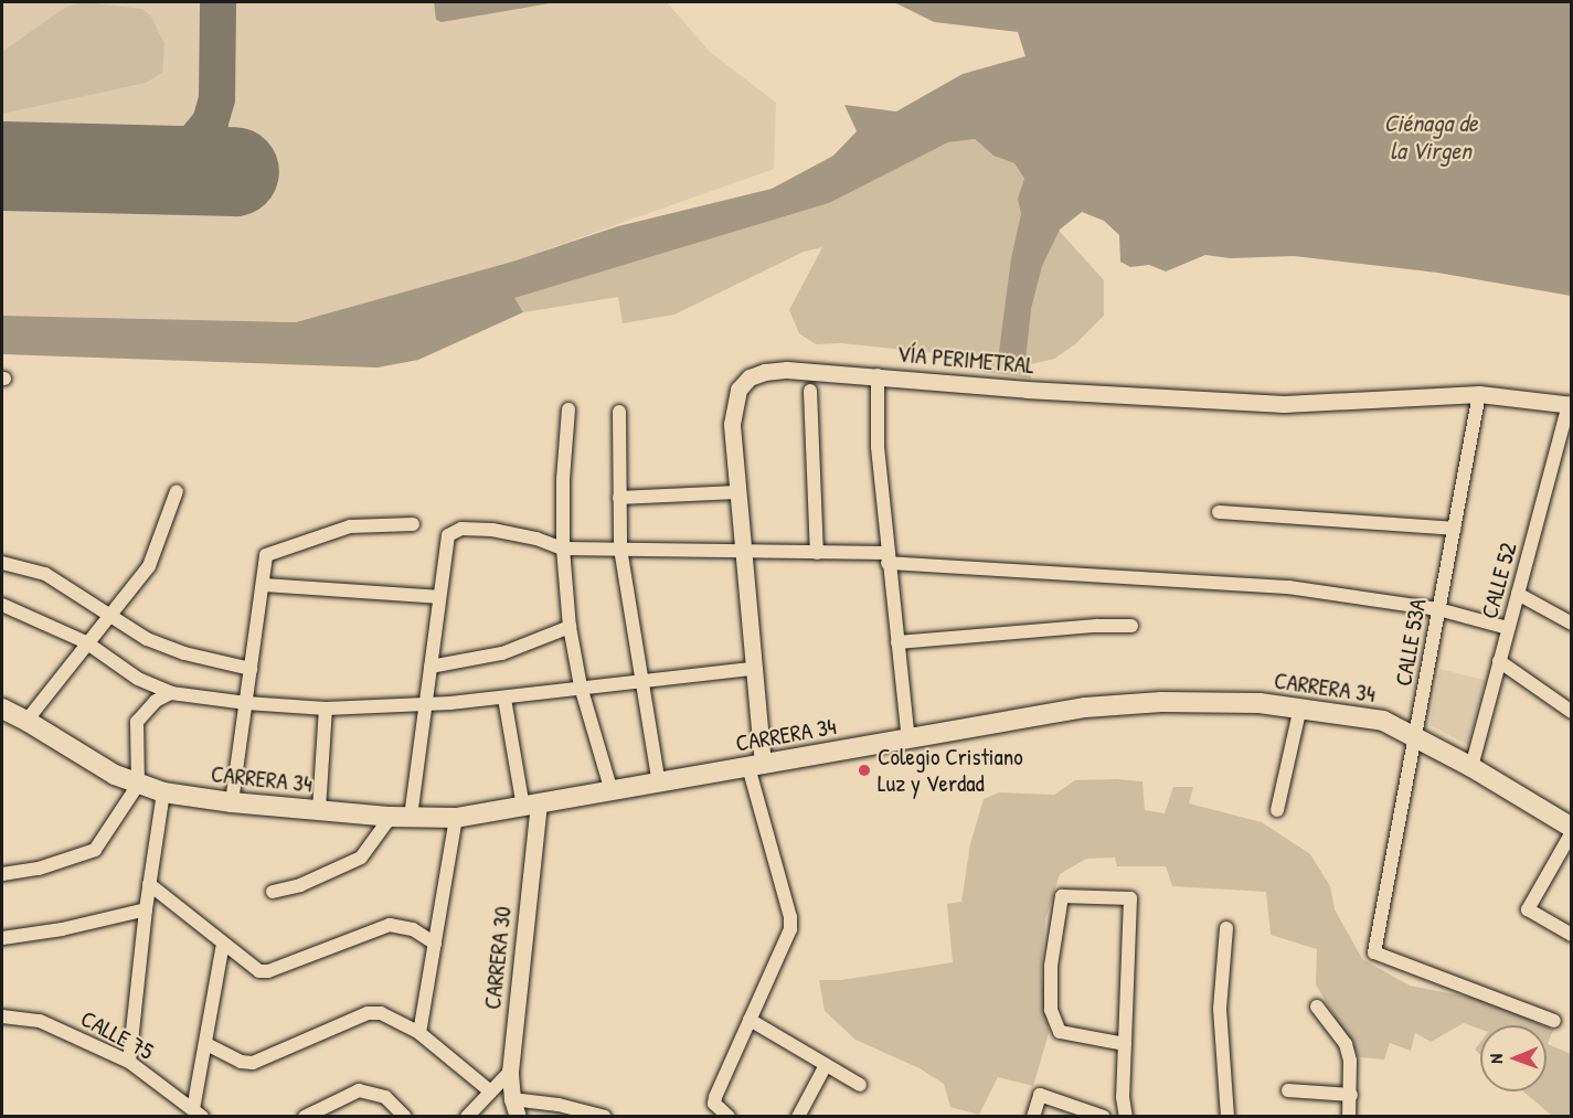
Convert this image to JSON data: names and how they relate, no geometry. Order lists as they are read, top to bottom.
{
  "streets": {
    "main road": ["CARRERA 34"],
    "street": [
      "VÍA PERIMETRAL",
      "CALLE 52",
      "CALLE 53A",
      "CARRERA 30",
      "CALLE 75"
    ]
  },
  "crossings": [
    ["VÍA PERIMETRAL", "CALLE 52"],
    ["VÍA PERIMETRAL", "CALLE 53A"],
    ["VÍA PERIMETRAL", "CARRERA 34"],
    ["CALLE 52", "CARRERA 34"],
    ["CALLE 53A", "CARRERA 34"],
    ["CARRERA 34", "CARRERA 30"]
  ],
  "water": ["Ciénaga de la Virgen"],
  "places": ["Colegio Cristiano Luz y Verdad"],
  "north": "left"
}
